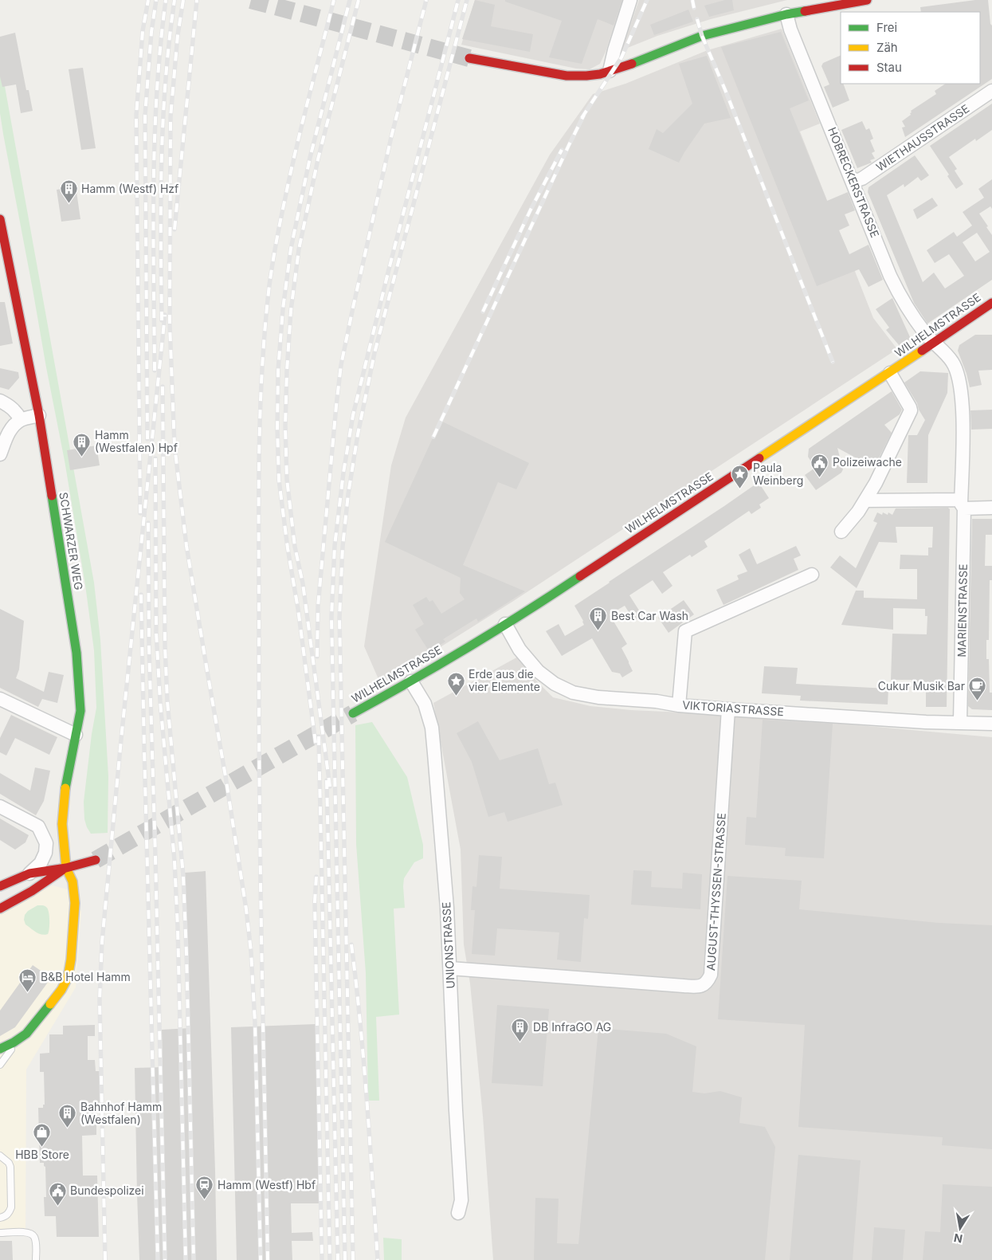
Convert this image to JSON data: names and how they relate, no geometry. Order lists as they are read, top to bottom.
{
  "streets": {
    "main road": ["WILHELMSTRASSE", "SCHWARZER WEG"],
    "street": [
      "WIETHAUSSTRASSE",
      "HOBRECKERSTRASSE",
      "MARIENSTRASSE",
      "VIKTORIASTRASSE",
      "AUGUST-THYSSEN-STRASSE",
      "UNIONSTRASSE"
    ]
  },
  "crossings": [
    ["WIETHAUSSTRASSE", "HOBRECKERSTRASSE"],
    ["HOBRECKERSTRASSE", "WILHELMSTRASSE"],
    ["HOBRECKERSTRASSE", "MARIENSTRASSE"],
    ["WILHELMSTRASSE", "MARIENSTRASSE"],
    ["WILHELMSTRASSE", "VIKTORIASTRASSE"],
    ["WILHELMSTRASSE", "UNIONSTRASSE"],
    ["MARIENSTRASSE", "VIKTORIASTRASSE"],
    ["VIKTORIASTRASSE", "AUGUST-THYSSEN-STRASSE"],
    ["AUGUST-THYSSEN-STRASSE", "UNIONSTRASSE"]
  ],
  "places": {
    "building": [
      "Hamm (Westf) Hzf",
      "Hamm (Westfalen) Hpf",
      "Best Car Wash",
      "DB InfraGO AG",
      "Bahnhof Hamm (Westfalen)"
    ],
    "public building": ["Polizeiwache", "Bundespolizei"],
    "place": ["Paula Weinberg", "Erde aus die vier Elemente"],
    "cafe": ["Cukur Musik Bar"],
    "hotel": ["B&B Hotel Hamm"],
    "shop": ["HBB Store"],
    "station": ["Hamm (Westf) Hbf"]
  },
  "legend": ["Frei", "Zäh", "Stau"],
  "north": "bottom"
}
